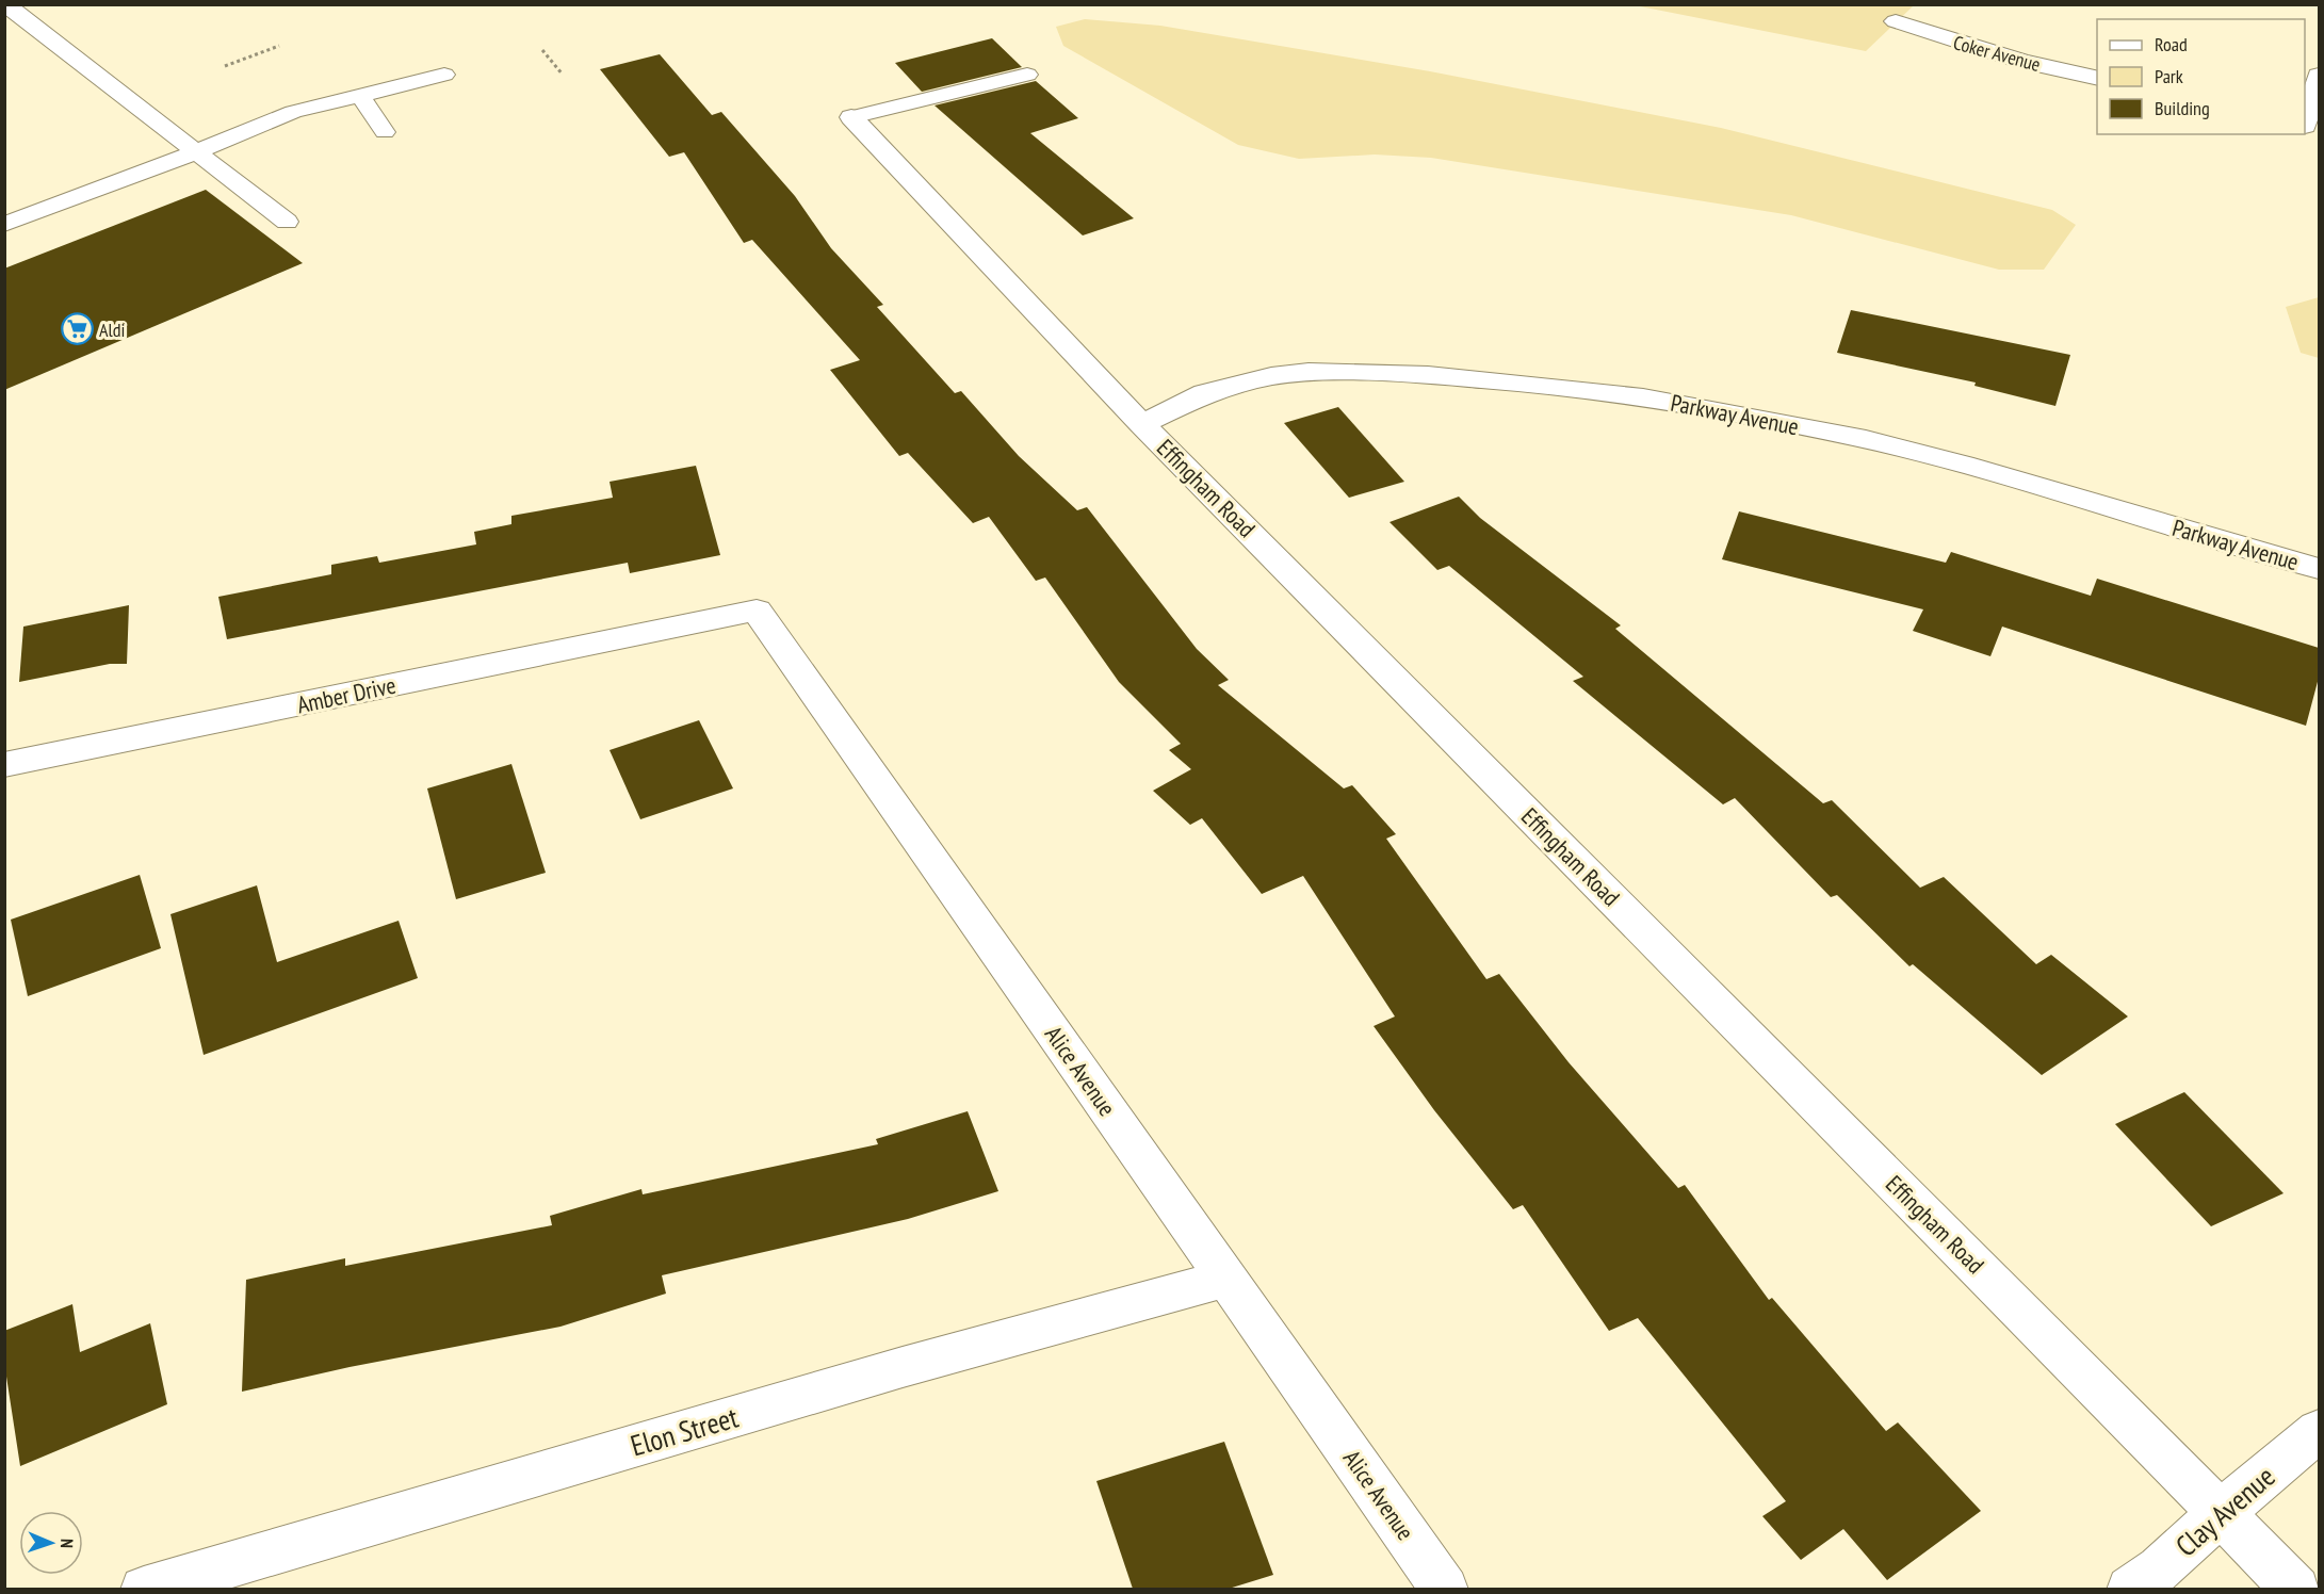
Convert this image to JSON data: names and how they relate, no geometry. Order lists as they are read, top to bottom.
{
  "streets": {
    "street": [
      "Coker Avenue",
      "Parkway Avenue",
      "Effingham Road",
      "Amber Drive",
      "Alice Avenue",
      "Elon Street",
      "Clay Avenue"
    ]
  },
  "crossings": [
    ["Parkway Avenue", "Effingham Road"],
    ["Effingham Road", "Clay Avenue"],
    ["Amber Drive", "Alice Avenue"],
    ["Alice Avenue", "Elon Street"]
  ],
  "places": {
    "supermarket": ["Aldi"]
  },
  "legend": ["Road", "Park", "Building"],
  "north": "right"
}
